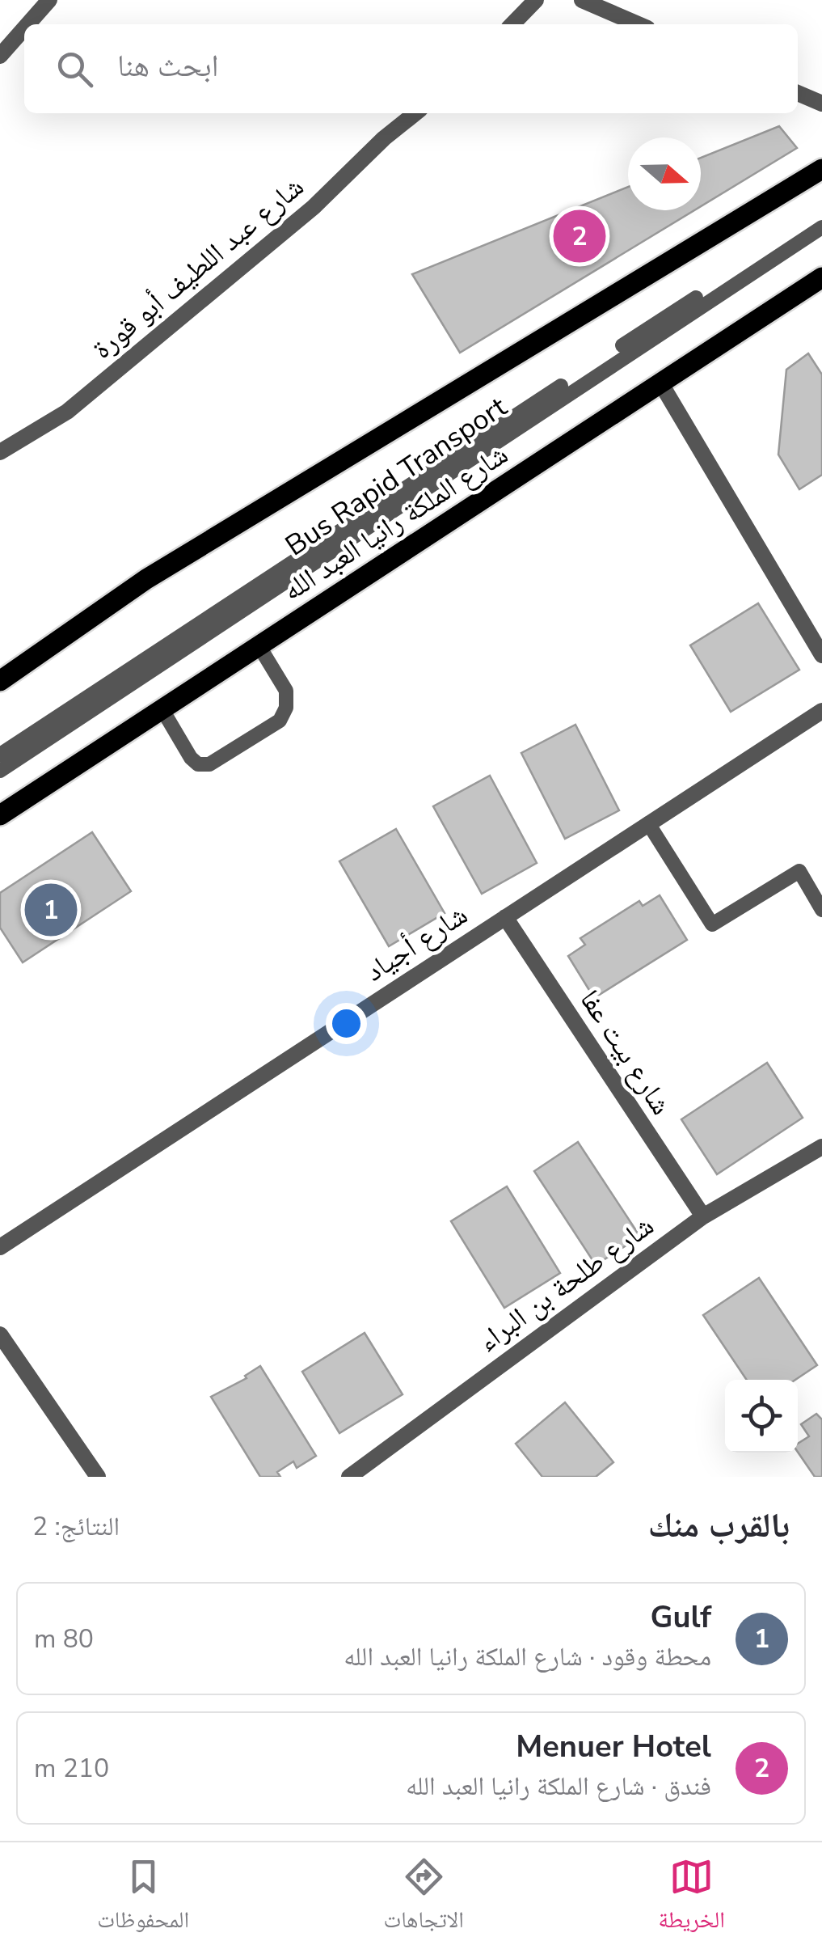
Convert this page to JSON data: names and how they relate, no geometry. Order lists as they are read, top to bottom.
{
  "streets": {
    "main road": ["شارع الملكة رانيا العبد الله"],
    "street": [
      "شارع عبد اللطيف أبو قورة",
      "شارع أجياد",
      "شارع بيت عفا",
      "شارع طلحة بن البراء"
    ],
    "lane": ["Bus Rapid Transport"]
  },
  "crossings": [
    ["شارع أجياد", "شارع بيت عفا"],
    ["شارع بيت عفا", "شارع طلحة بن البراء"]
  ],
  "north": "right",
  "page": {
    "search": "ابحث هنا",
    "pins": ["2", "1"],
    "heading": ["بالقرب منك", "النتائج: 2"],
    "list": [
      {
        "mark": "1",
        "name": "Gulf",
        "note": "محطة وقود · شارع الملكة رانيا العبد الله",
        "value": "80 m"
      },
      {
        "mark": "2",
        "name": "Menuer Hotel",
        "note": "فندق · شارع الملكة رانيا العبد الله",
        "value": "210 m"
      }
    ],
    "nav": ["الخريطة", "الاتجاهات", "المحفوظات"]
  }
}
